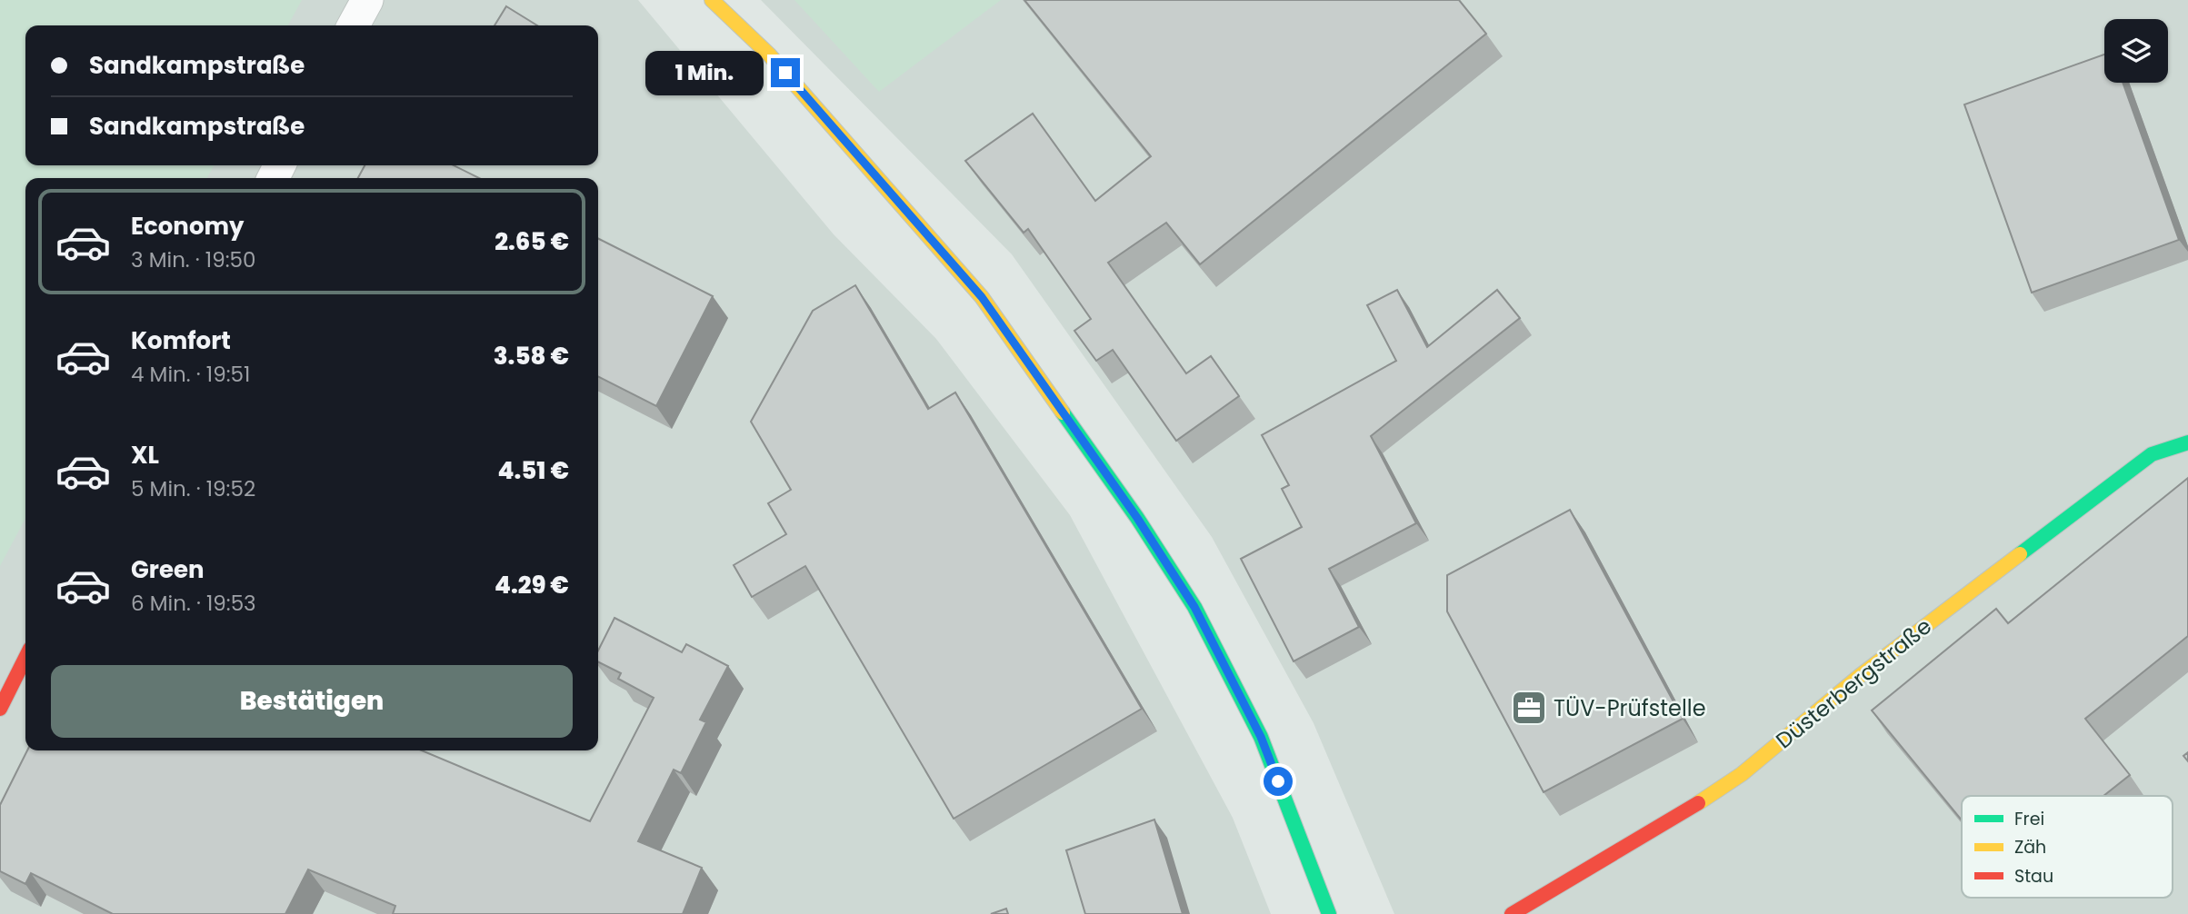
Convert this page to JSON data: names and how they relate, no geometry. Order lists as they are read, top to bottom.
{
  "streets": {
    "street": ["Düsterbergstraße"]
  },
  "places": {
    "office": ["TÜV-Prüfstelle"]
  },
  "legend": ["Frei", "Zäh", "Stau"],
  "page": {
    "banner": ["Sandkampstraße", "Sandkampstraße"],
    "bubble": "1 Min.",
    "list": [
      {
        "name": "Economy",
        "note": "3 Min. · 19:50",
        "value": "2.65 €"
      },
      {
        "name": "Komfort",
        "note": "4 Min. · 19:51",
        "value": "3.58 €"
      },
      {
        "name": "XL",
        "note": "5 Min. · 19:52",
        "value": "4.51 €"
      },
      {
        "name": "Green",
        "note": "6 Min. · 19:53",
        "value": "4.29 €"
      }
    ],
    "buttons": "Bestätigen"
  }
}
